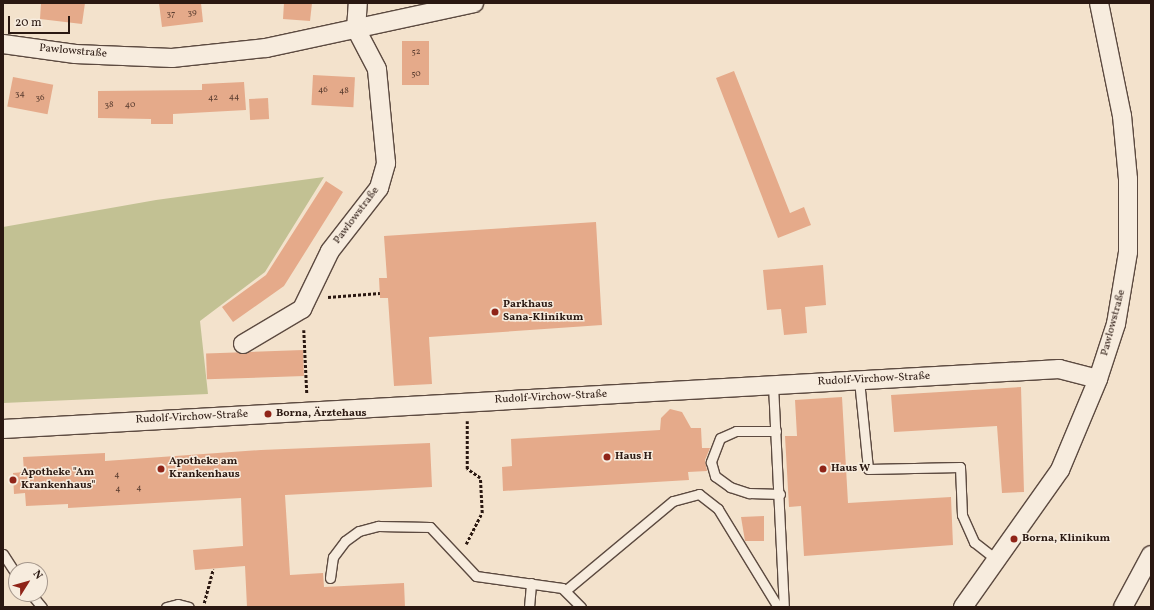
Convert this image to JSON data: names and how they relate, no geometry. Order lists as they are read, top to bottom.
{
  "streets": {
    "street": ["Pawlowstraße", "Rudolf-Virchow-Straße"]
  },
  "crossings": [
    ["Pawlowstraße", "Rudolf-Virchow-Straße"]
  ],
  "places": [
    "Parkhaus Sana-Klinikum",
    "Borna, Ärztehaus",
    "Haus H",
    "Apotheke am Krankenhaus",
    "Haus W",
    "Apotheke \"Am Krankenhaus\"",
    "Borna, Klinikum"
  ],
  "house_numbers": [
    "39",
    "37",
    "52",
    "50",
    "46",
    "48",
    "34",
    "44",
    "36",
    "42",
    "38",
    "40",
    "4",
    "4",
    "4"
  ],
  "scale_bar": "20 m",
  "north": "top right"
}
